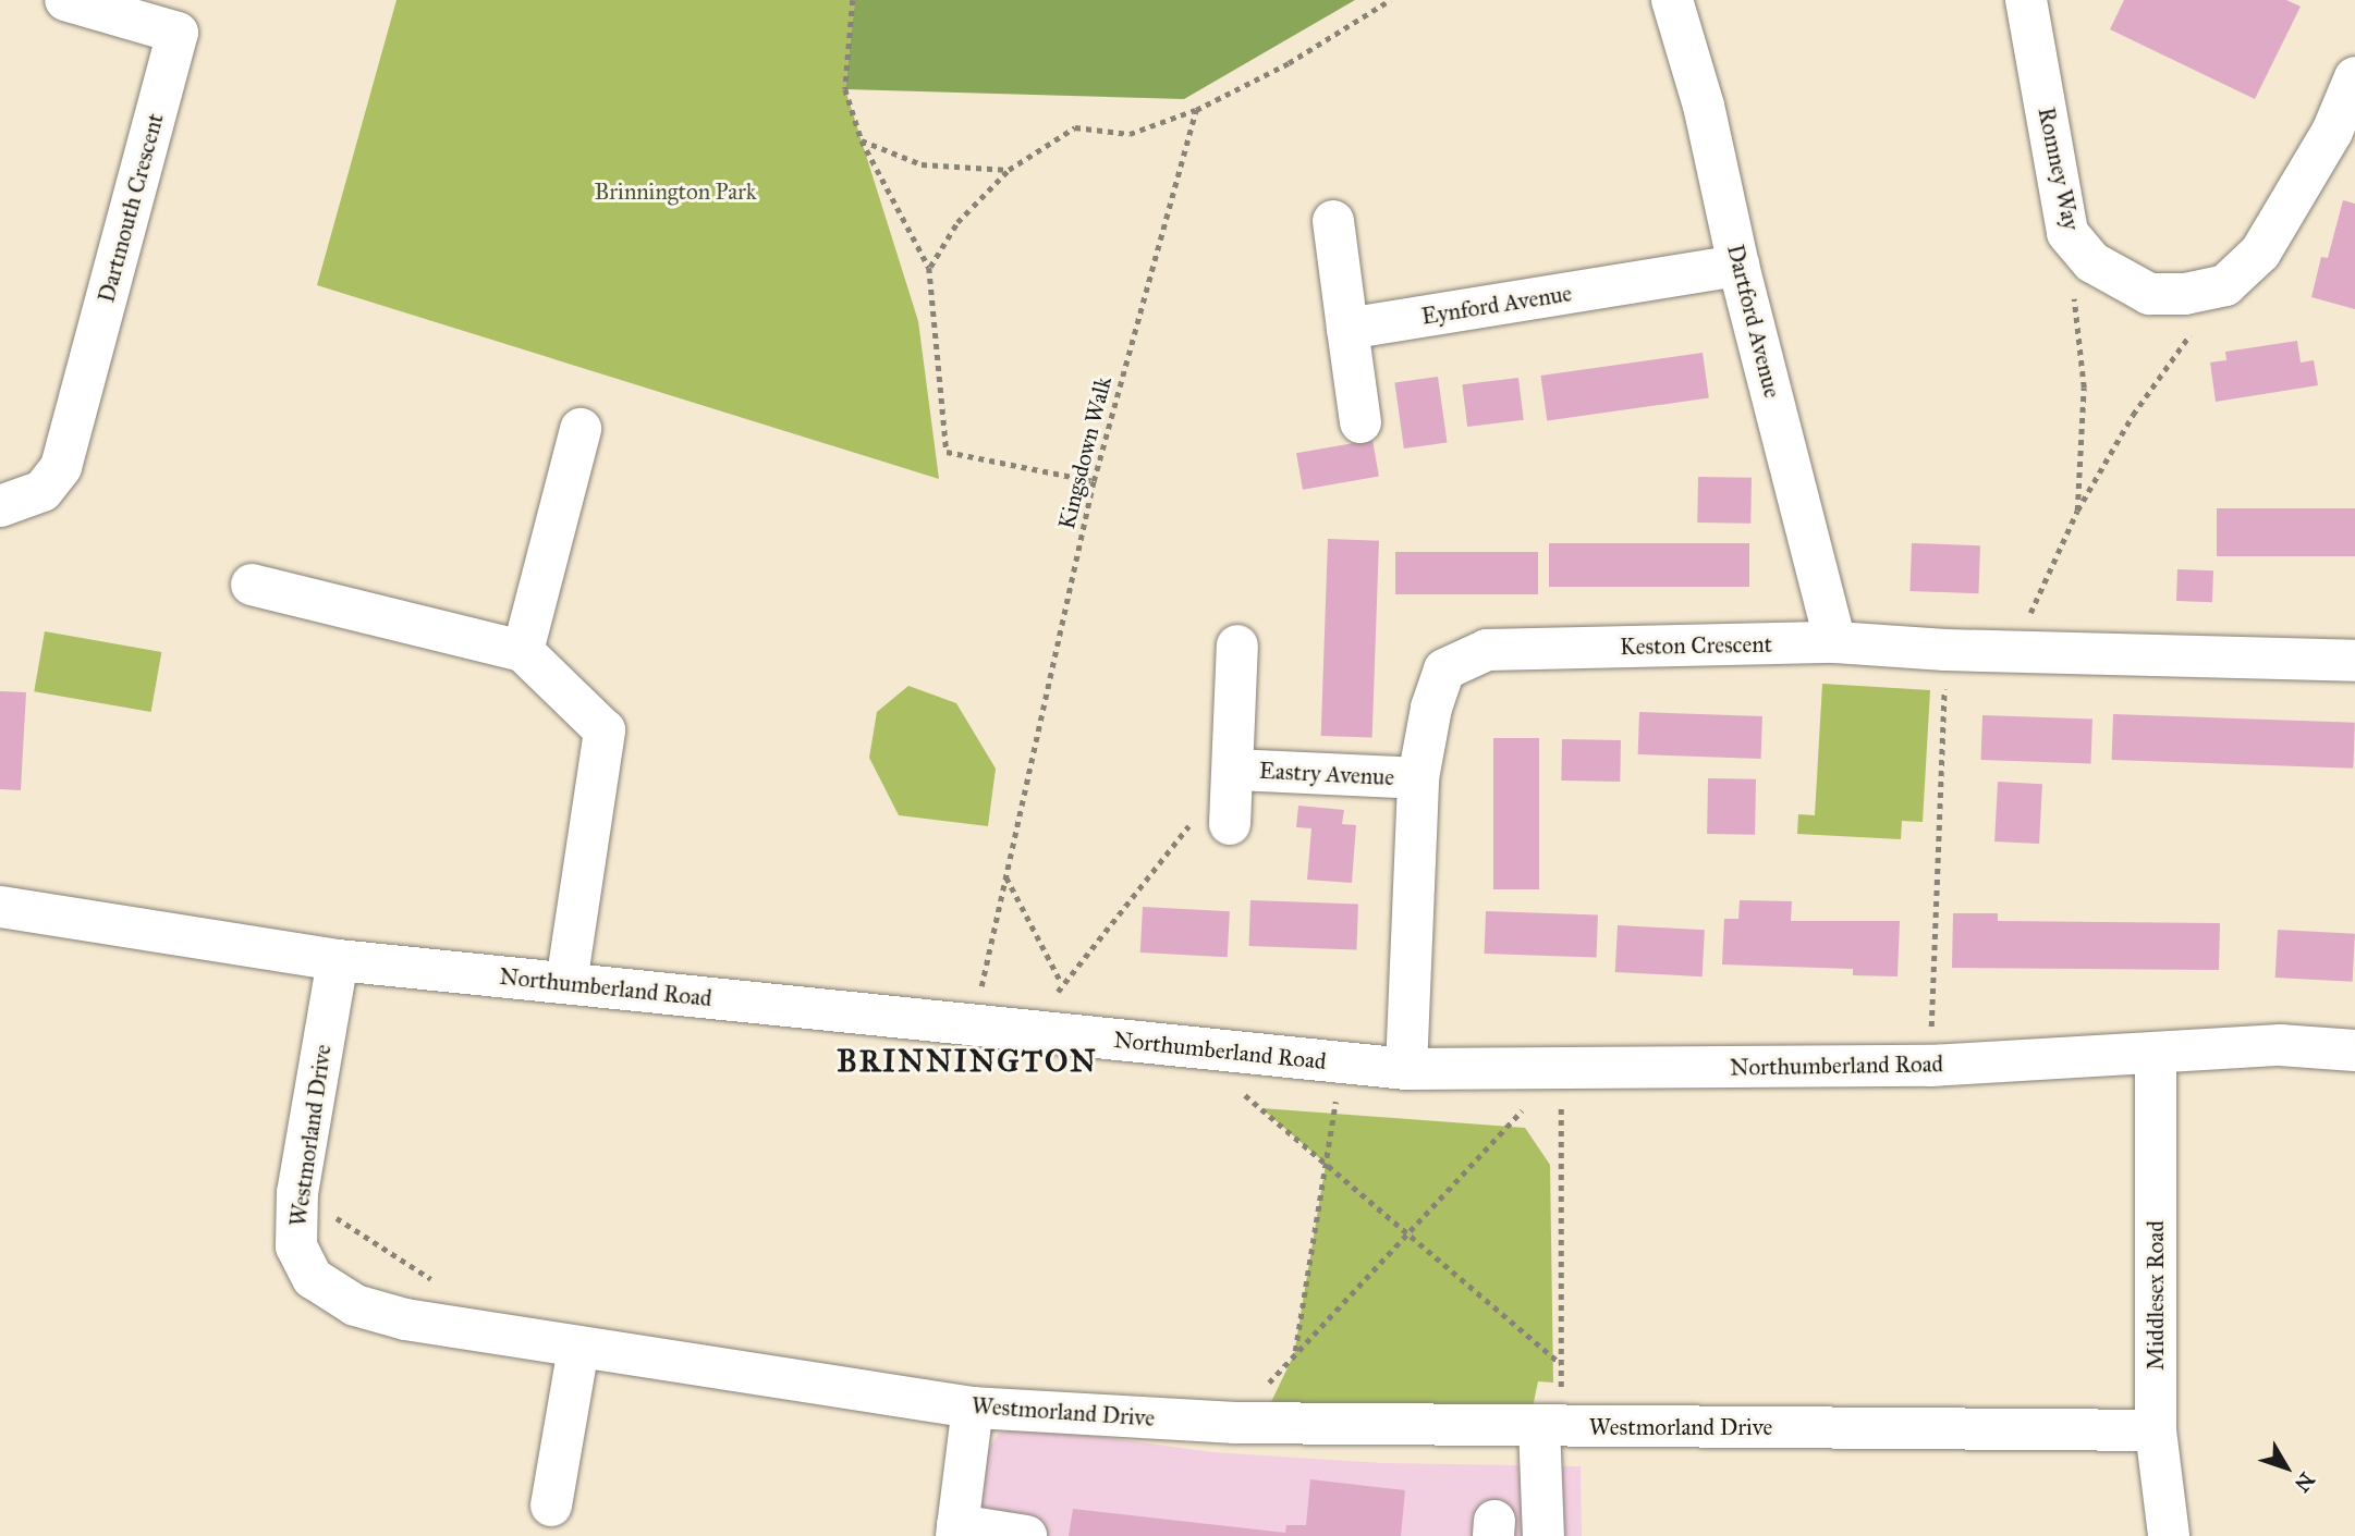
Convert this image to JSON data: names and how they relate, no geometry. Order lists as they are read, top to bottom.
{
  "streets": {
    "street": [
      "Romney Way",
      "Dartmouth Crescent",
      "Eynford Avenue",
      "Dartford Avenue",
      "Keston Crescent",
      "Eastry Avenue",
      "Northumberland Road",
      "Westmorland Drive",
      "Middlesex Road"
    ],
    "path": ["Kingsdown Walk"]
  },
  "crossings": [
    ["Eynford Avenue", "Dartford Avenue"],
    ["Dartford Avenue", "Keston Crescent"],
    ["Kingsdown Walk", "Northumberland Road"],
    ["Keston Crescent", "Eastry Avenue"],
    ["Keston Crescent", "Northumberland Road"],
    ["Northumberland Road", "Westmorland Drive"],
    ["Northumberland Road", "Middlesex Road"],
    ["Westmorland Drive", "Middlesex Road"]
  ],
  "districts": ["BRINNINGTON"],
  "parks": ["Brinnington Park"],
  "north": "bottom right"
}
